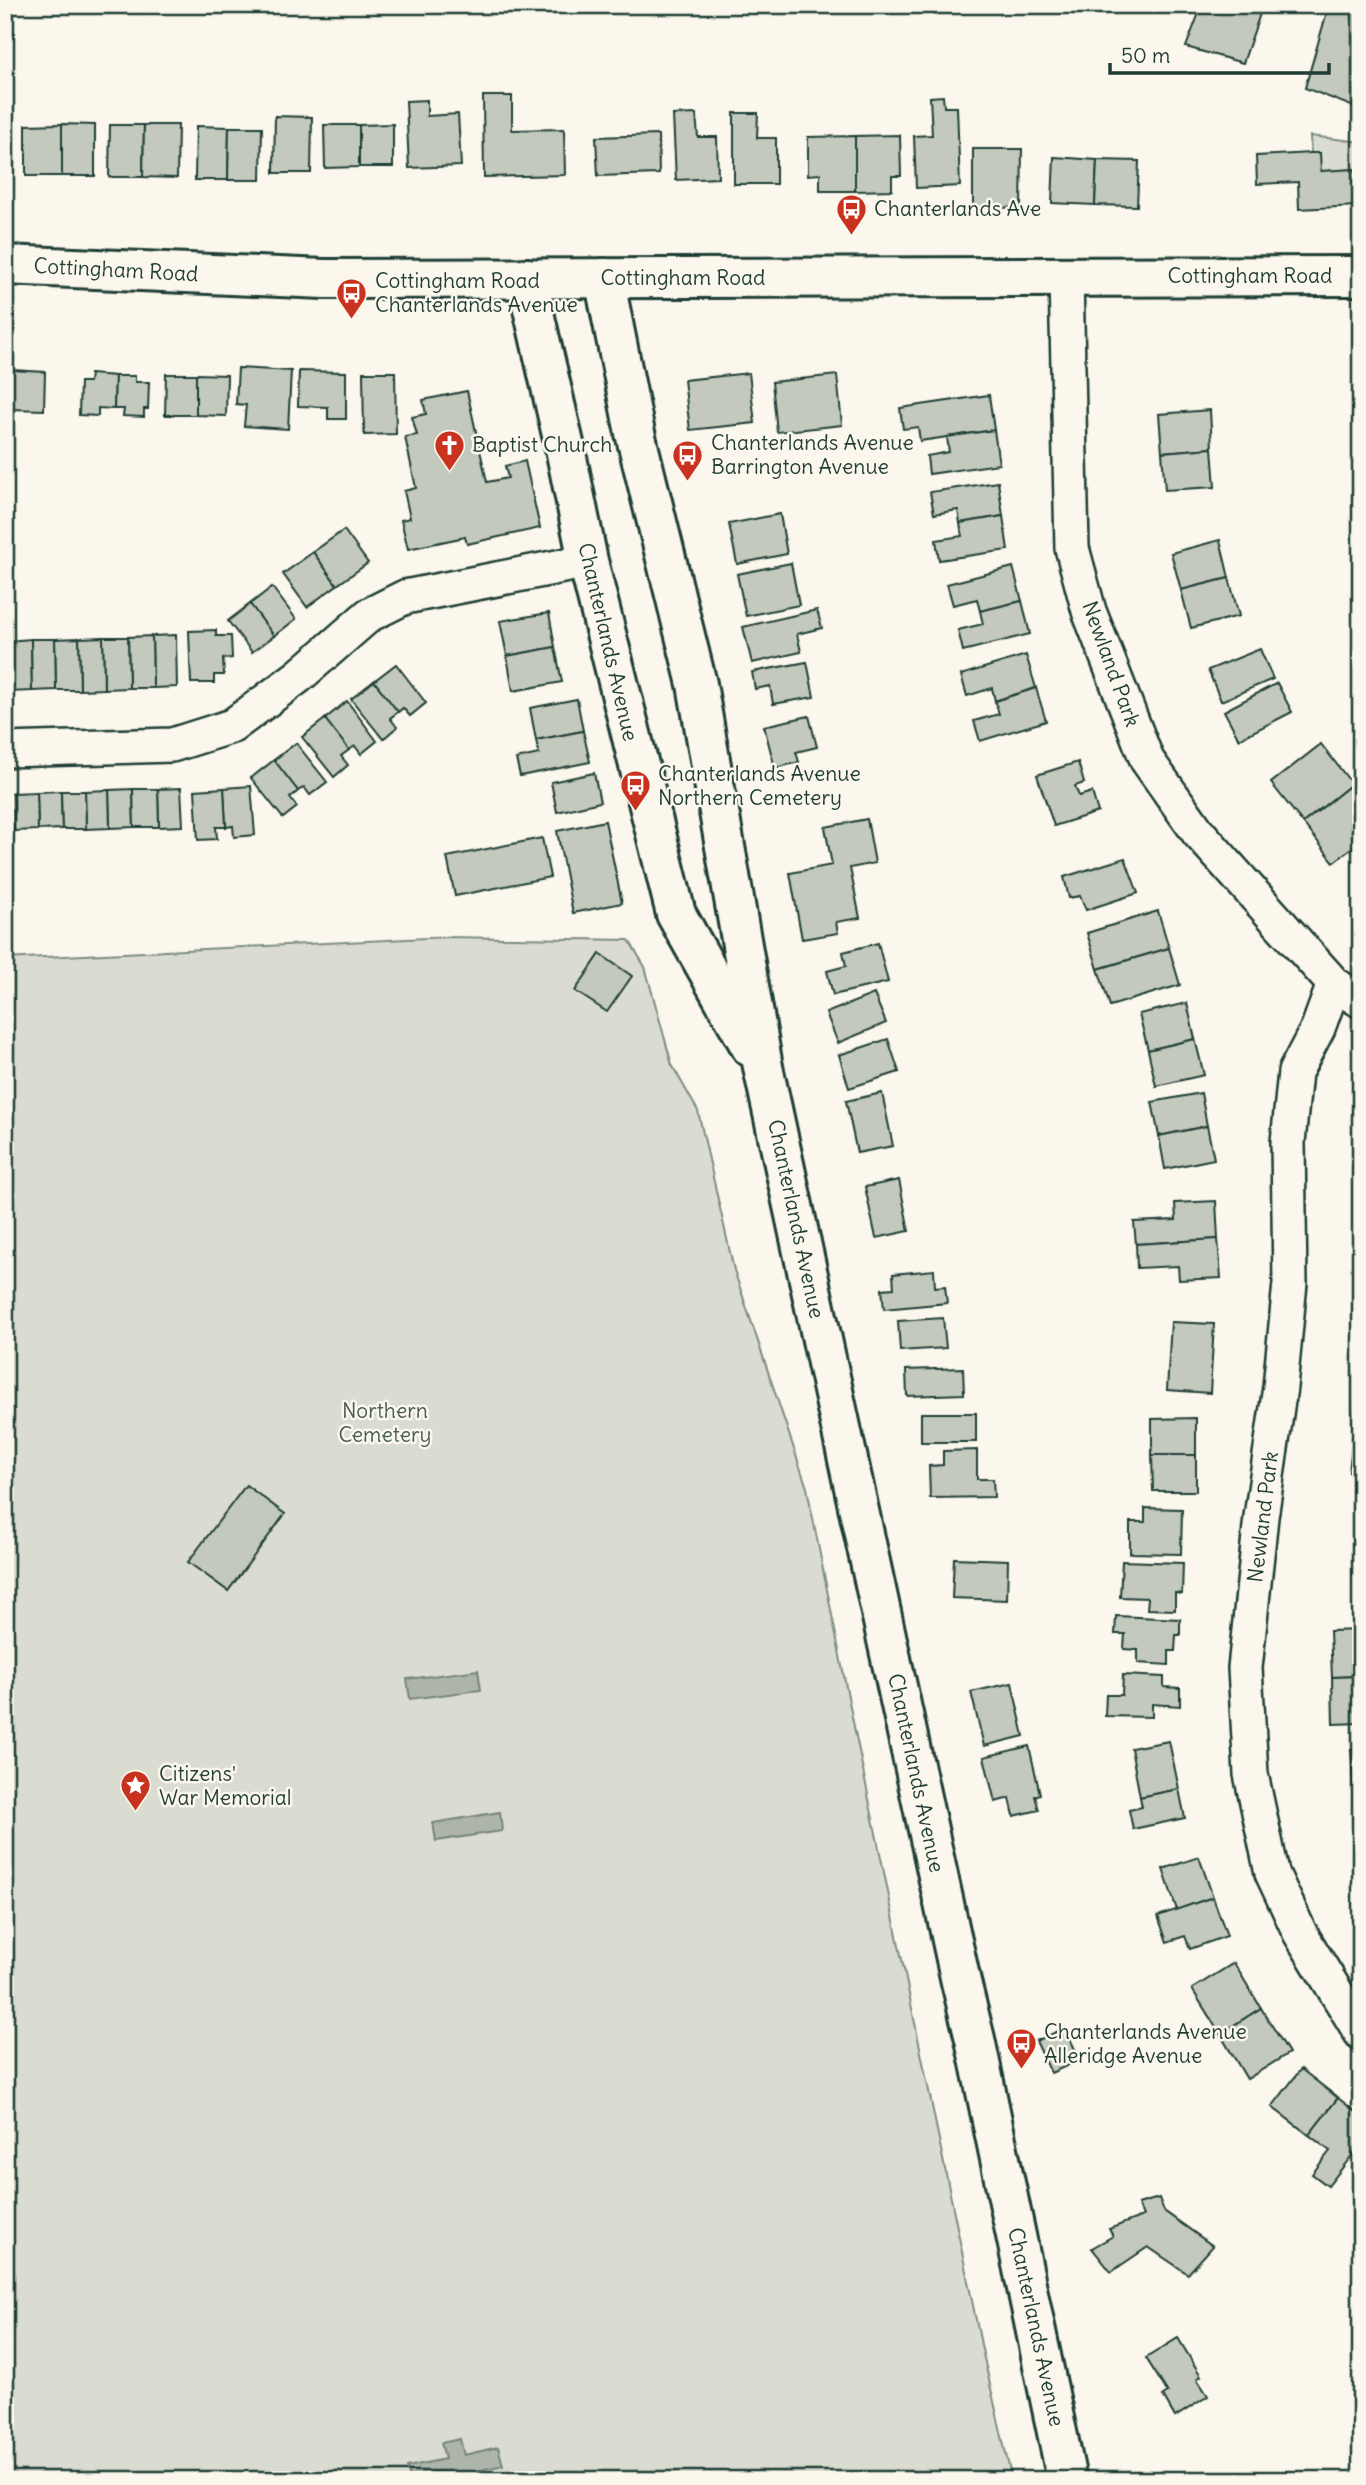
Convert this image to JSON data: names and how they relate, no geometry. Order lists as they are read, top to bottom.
{
  "streets": {
    "street": ["Cottingham Road", "Chanterlands Avenue", "Newland Park"]
  },
  "crossings": [
    ["Cottingham Road", "Chanterlands Avenue"],
    ["Cottingham Road", "Newland Park"]
  ],
  "parks": ["Northern Cemetery"],
  "places": {
    "bus stop": [
      "Chanterlands Ave",
      "Cottingham Road Chanterlands Avenue",
      "Chanterlands Avenue Barrington Avenue",
      "Chanterlands Avenue Northern Cemetery",
      "Chanterlands Avenue Alleridge Avenue"
    ],
    "church": ["Baptist Church"],
    "place": ["Citizens' War Memorial"]
  },
  "scale_bar": "50 m"
}
